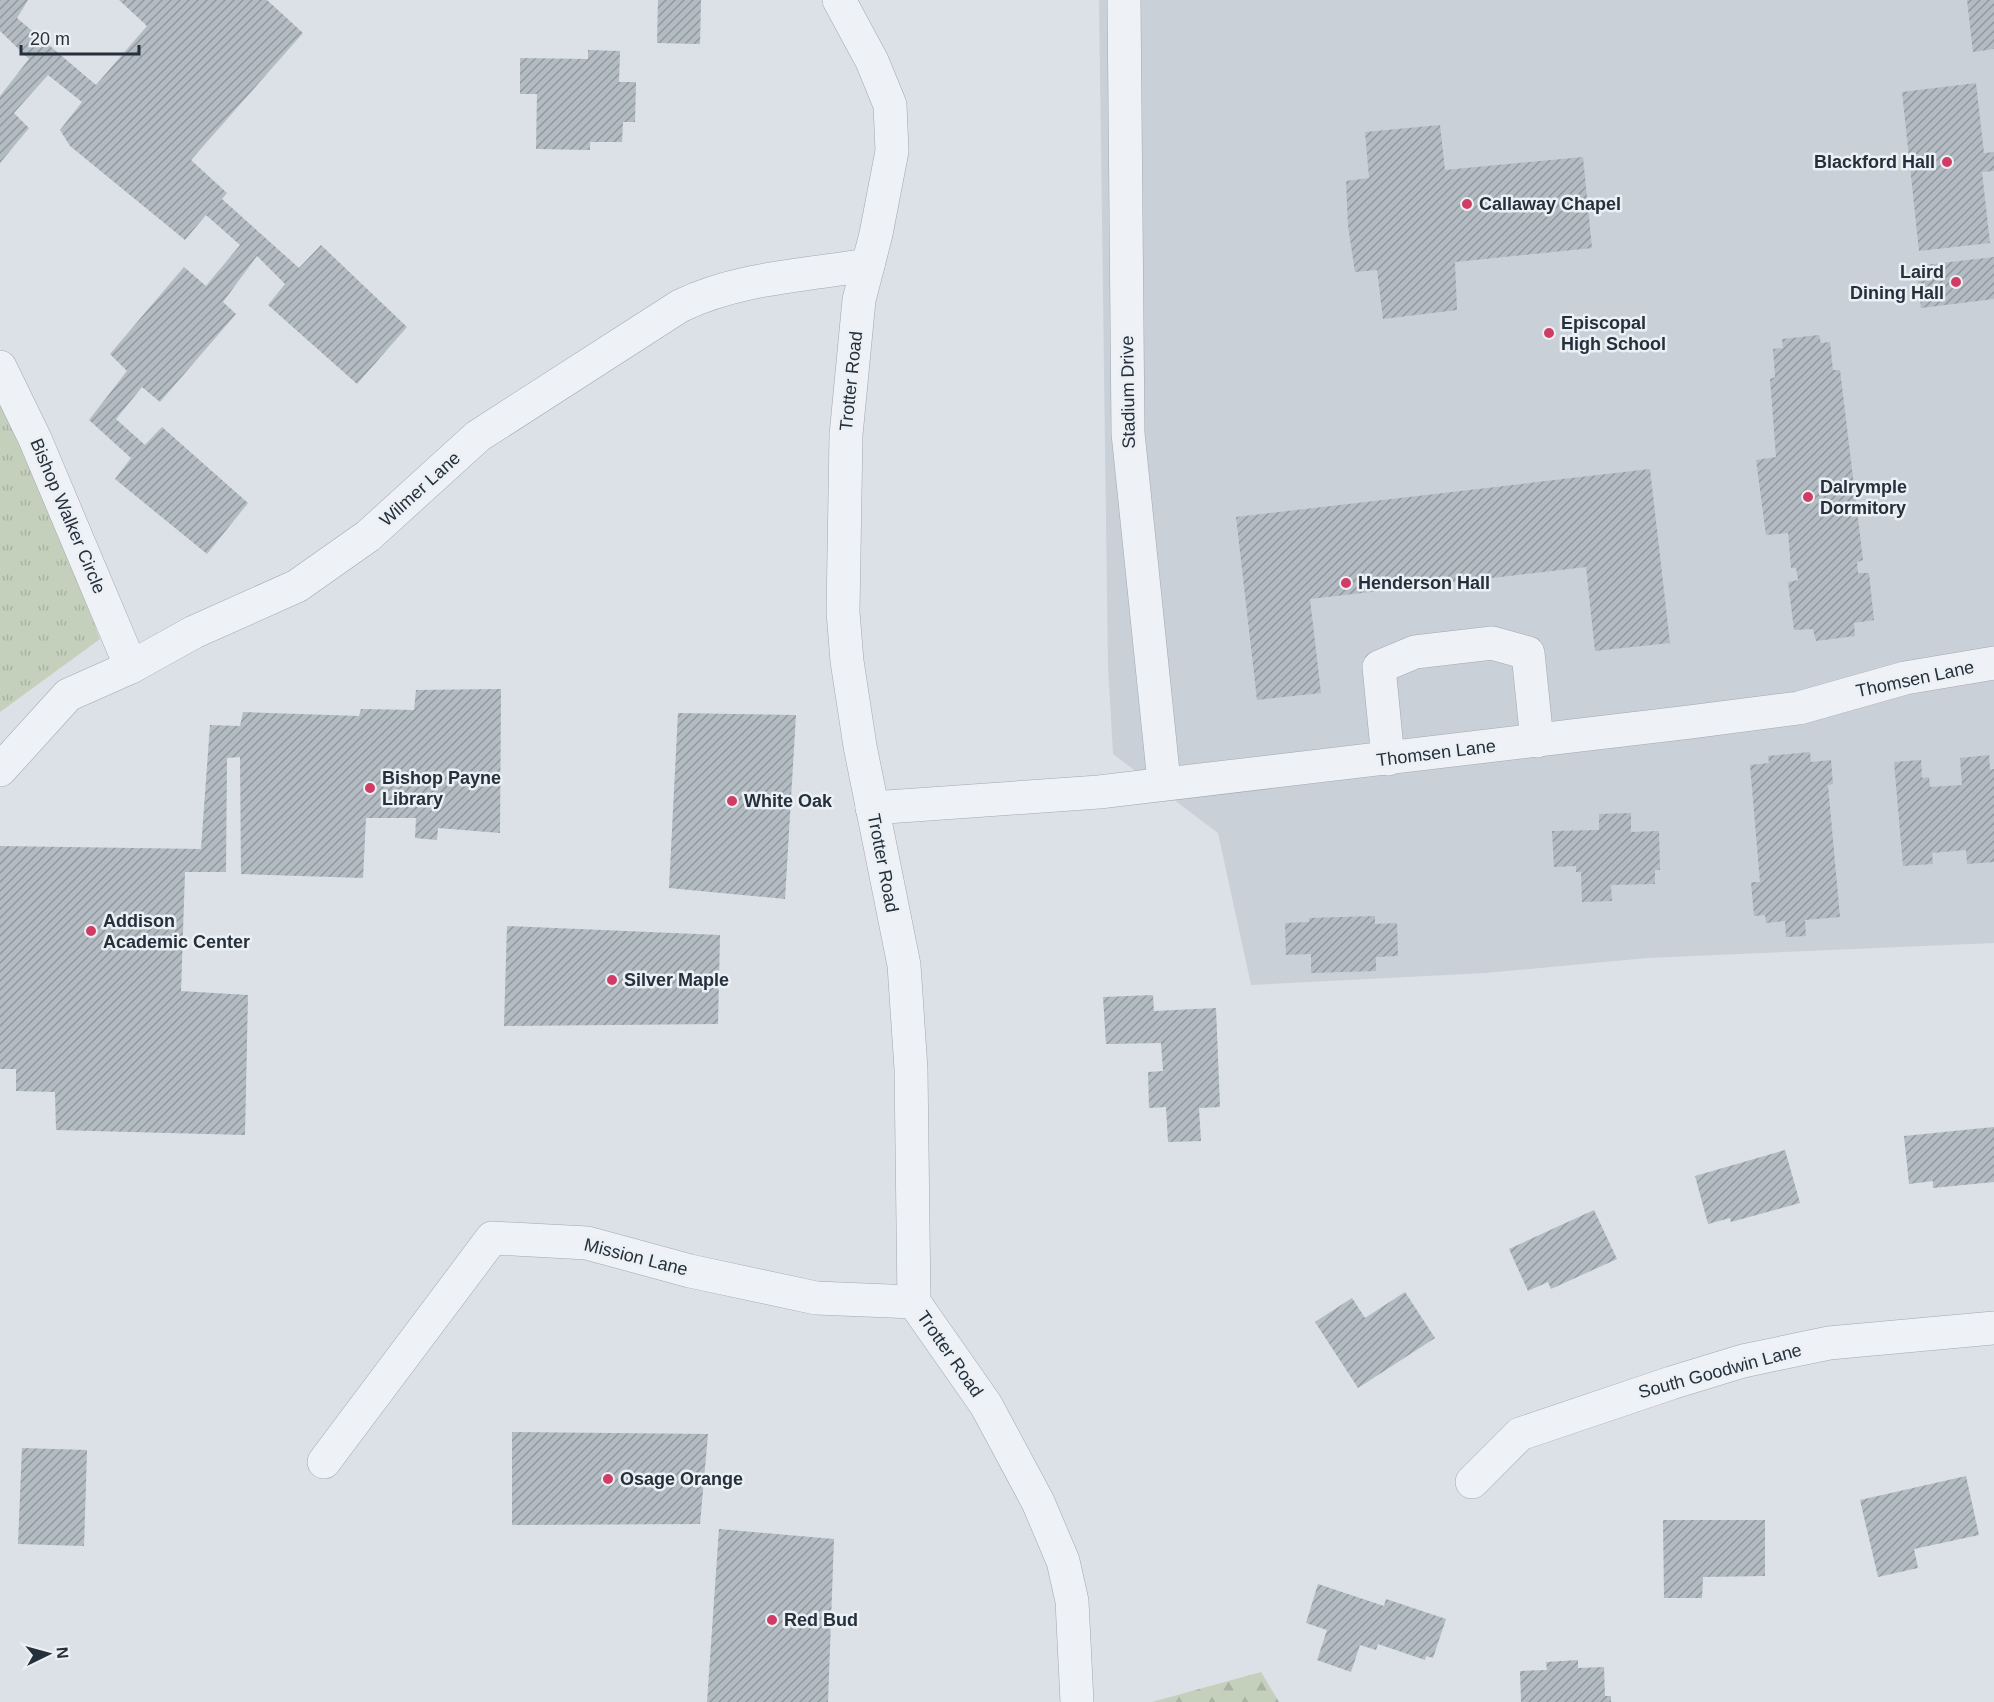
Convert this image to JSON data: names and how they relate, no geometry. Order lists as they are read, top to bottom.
{
  "streets": {
    "street": [
      "Trotter Road",
      "Stadium Drive",
      "Wilmer Lane",
      "Bishop Walker Circle",
      "Thomsen Lane",
      "Mission Lane",
      "South Goodwin Lane"
    ]
  },
  "crossings": [
    ["Trotter Road", "Wilmer Lane"],
    ["Trotter Road", "Thomsen Lane"],
    ["Trotter Road", "Mission Lane"],
    ["Stadium Drive", "Thomsen Lane"],
    ["Wilmer Lane", "Bishop Walker Circle"]
  ],
  "places": [
    "Blackford Hall",
    "Callaway Chapel",
    "Laird Dining Hall",
    "Episcopal High School",
    "Dalrymple Dormitory",
    "Henderson Hall",
    "Bishop Payne Library",
    "White Oak",
    "Addison Academic Center",
    "Silver Maple",
    "Osage Orange",
    "Red Bud"
  ],
  "scale_bar": "20 m",
  "north": "right"
}
